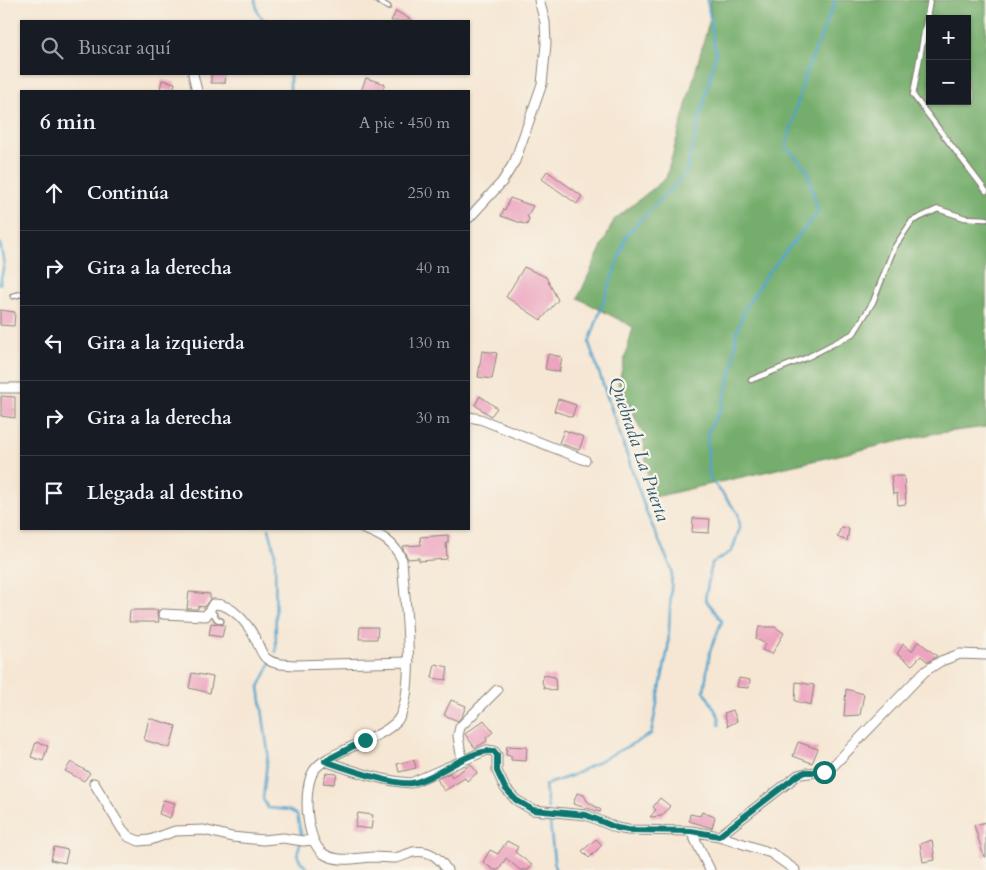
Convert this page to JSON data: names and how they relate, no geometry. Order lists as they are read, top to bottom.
{
  "water": ["Quebrada La Puerta"],
  "page": {
    "map_buttons": ["+", "−"],
    "search": "Buscar aquí",
    "heading": ["6 min", "A pie · 450 m"],
    "list": [
      ["Continúa", "250 m"],
      ["Gira a la derecha", "40 m"],
      ["Gira a la izquierda", "130 m"],
      ["Gira a la derecha", "30 m"],
      "Llegada al destino"
    ]
  }
}
